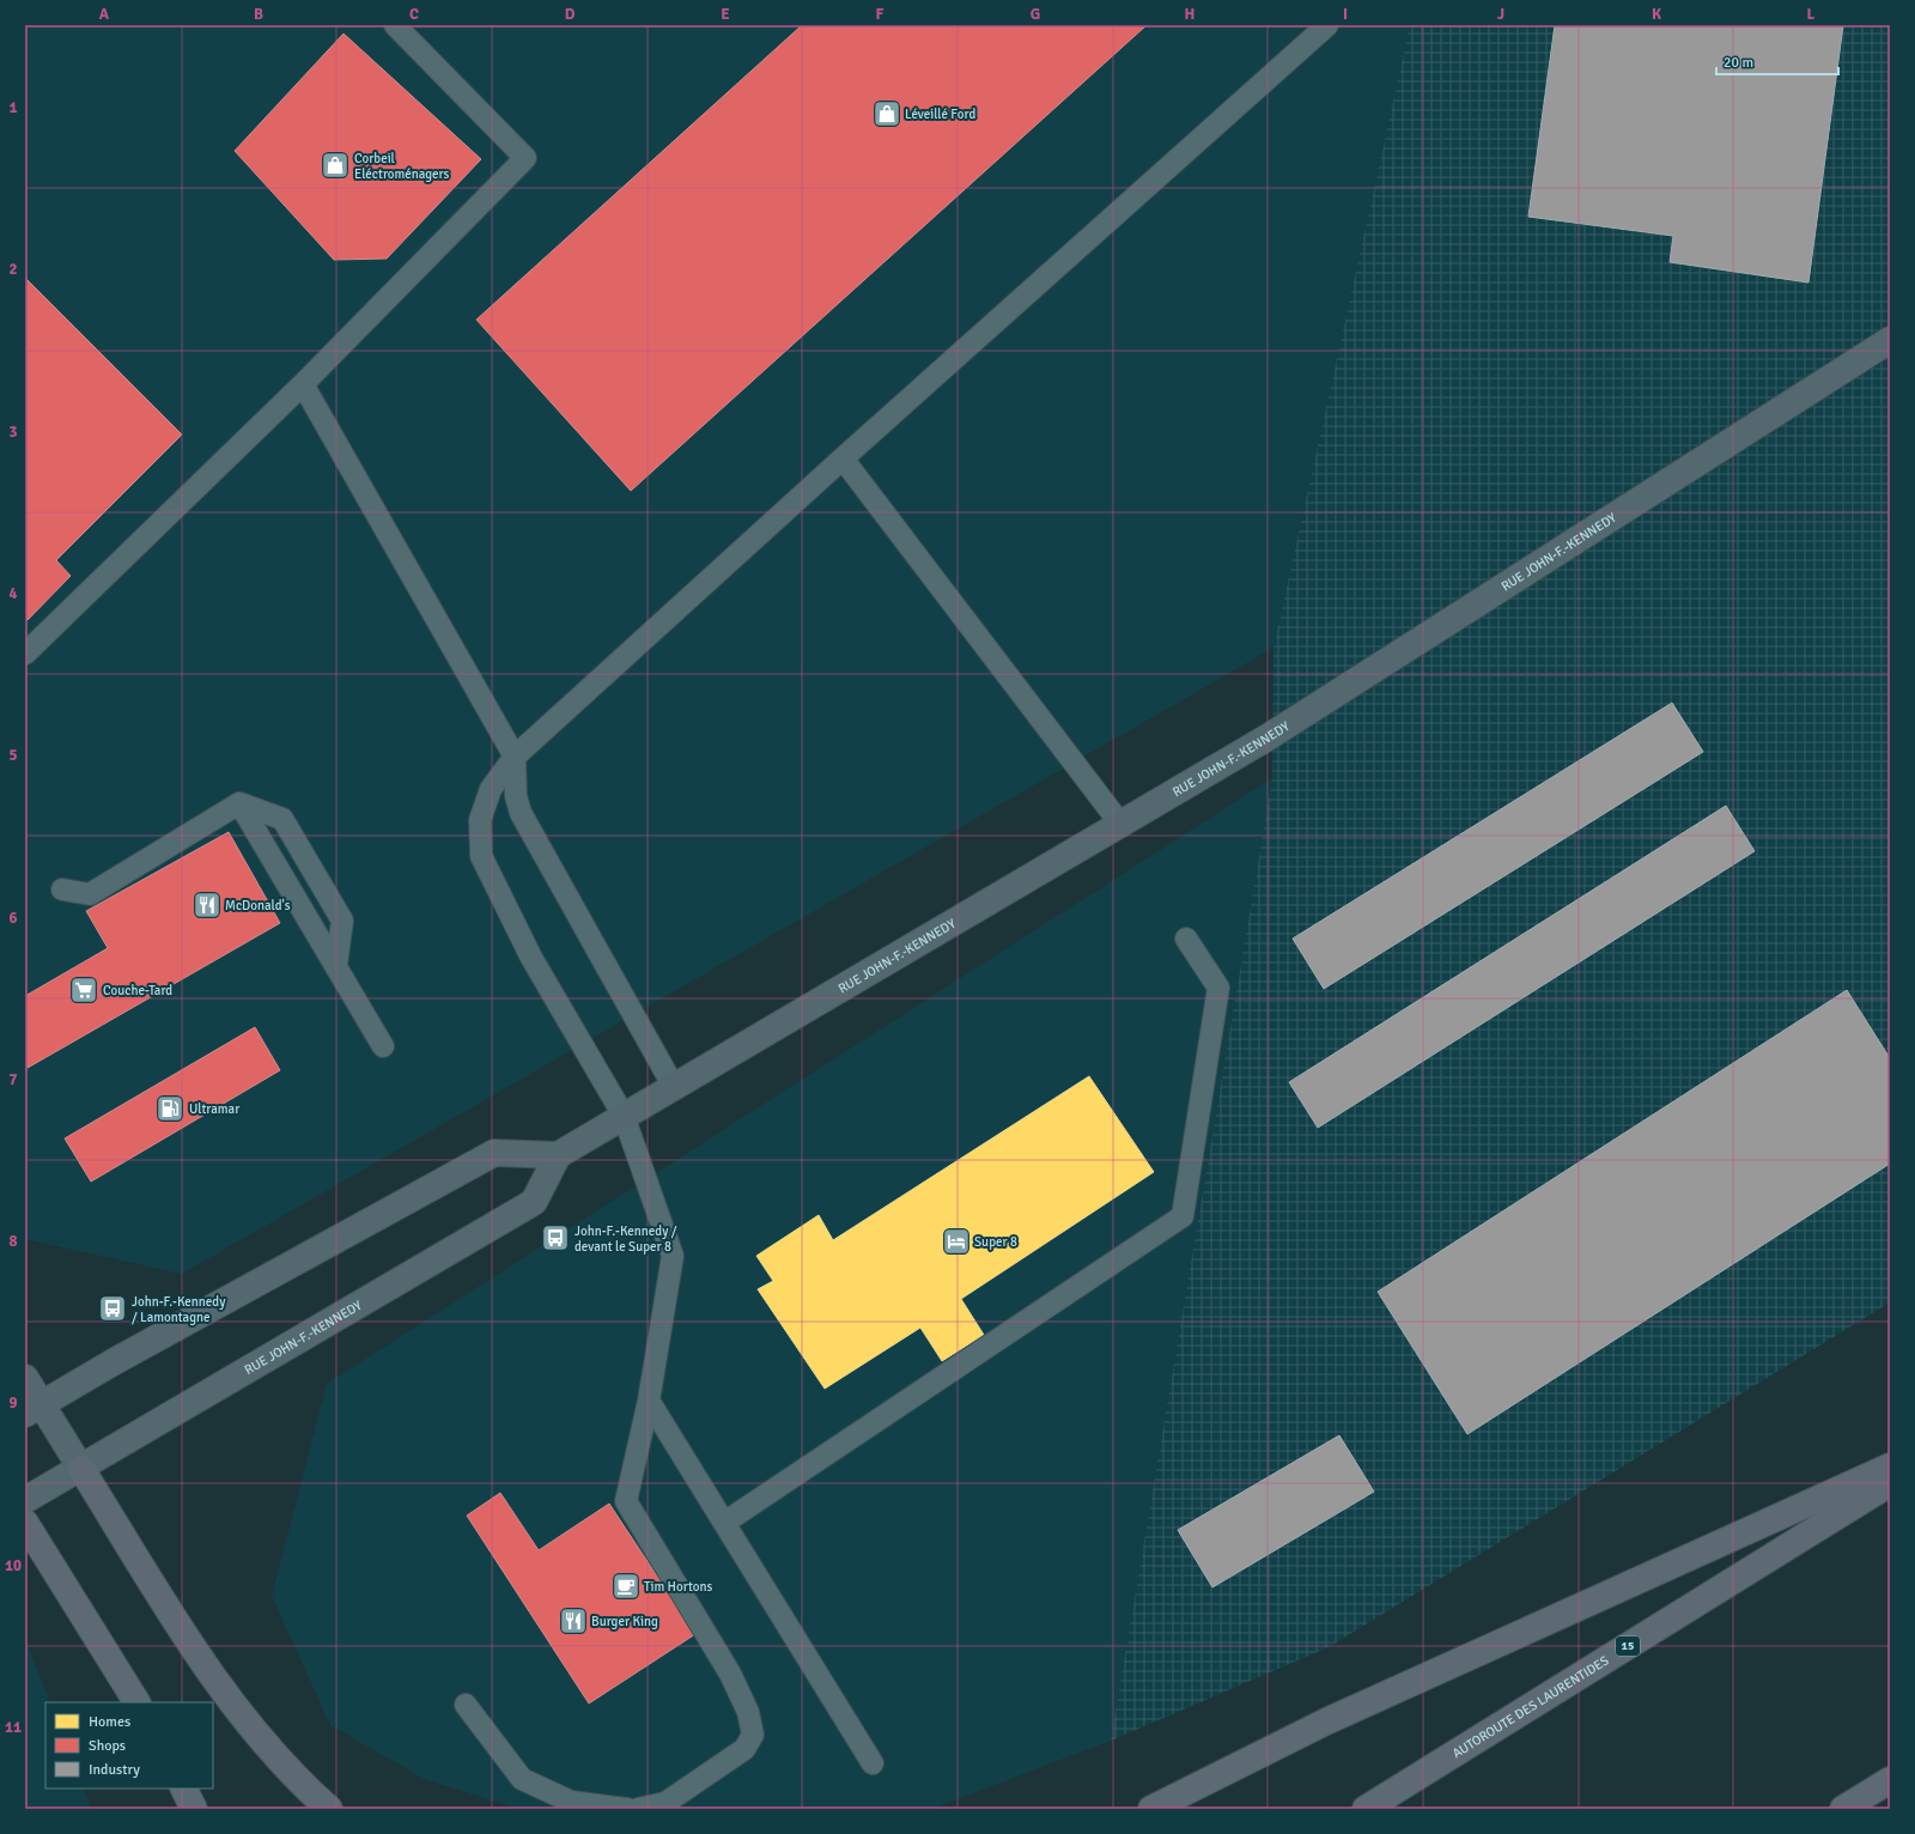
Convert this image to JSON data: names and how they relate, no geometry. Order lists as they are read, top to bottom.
{
  "streets": {
    "highway": ["15", "AUTOROUTE DES LAURENTIDES"],
    "street": ["RUE JOHN-F.-KENNEDY"]
  },
  "places": {
    "shop": ["Léveillé Ford", "Corbeil Eléctroménagers"],
    "restaurant": ["McDonald's", "Burger King"],
    "supermarket": ["Couche-Tard"],
    "fuel station": ["Ultramar"],
    "bus stop": ["John-F.-Kennedy / devant le Super 8", "John-F.-Kennedy / Lamontagne"],
    "hotel": ["Super 8"],
    "cafe": ["Tim Hortons"]
  },
  "legend": ["Homes", "Shops", "Industry"],
  "scale_bar": "20 m",
  "grid": {
    "columns": [
      "A",
      "B",
      "C",
      "D",
      "E",
      "F",
      "G",
      "H",
      "I",
      "J",
      "K",
      "L"
    ],
    "rows": [
      "1",
      "2",
      "3",
      "4",
      "5",
      "6",
      "7",
      "8",
      "9",
      "10",
      "11"
    ]
  }
}
